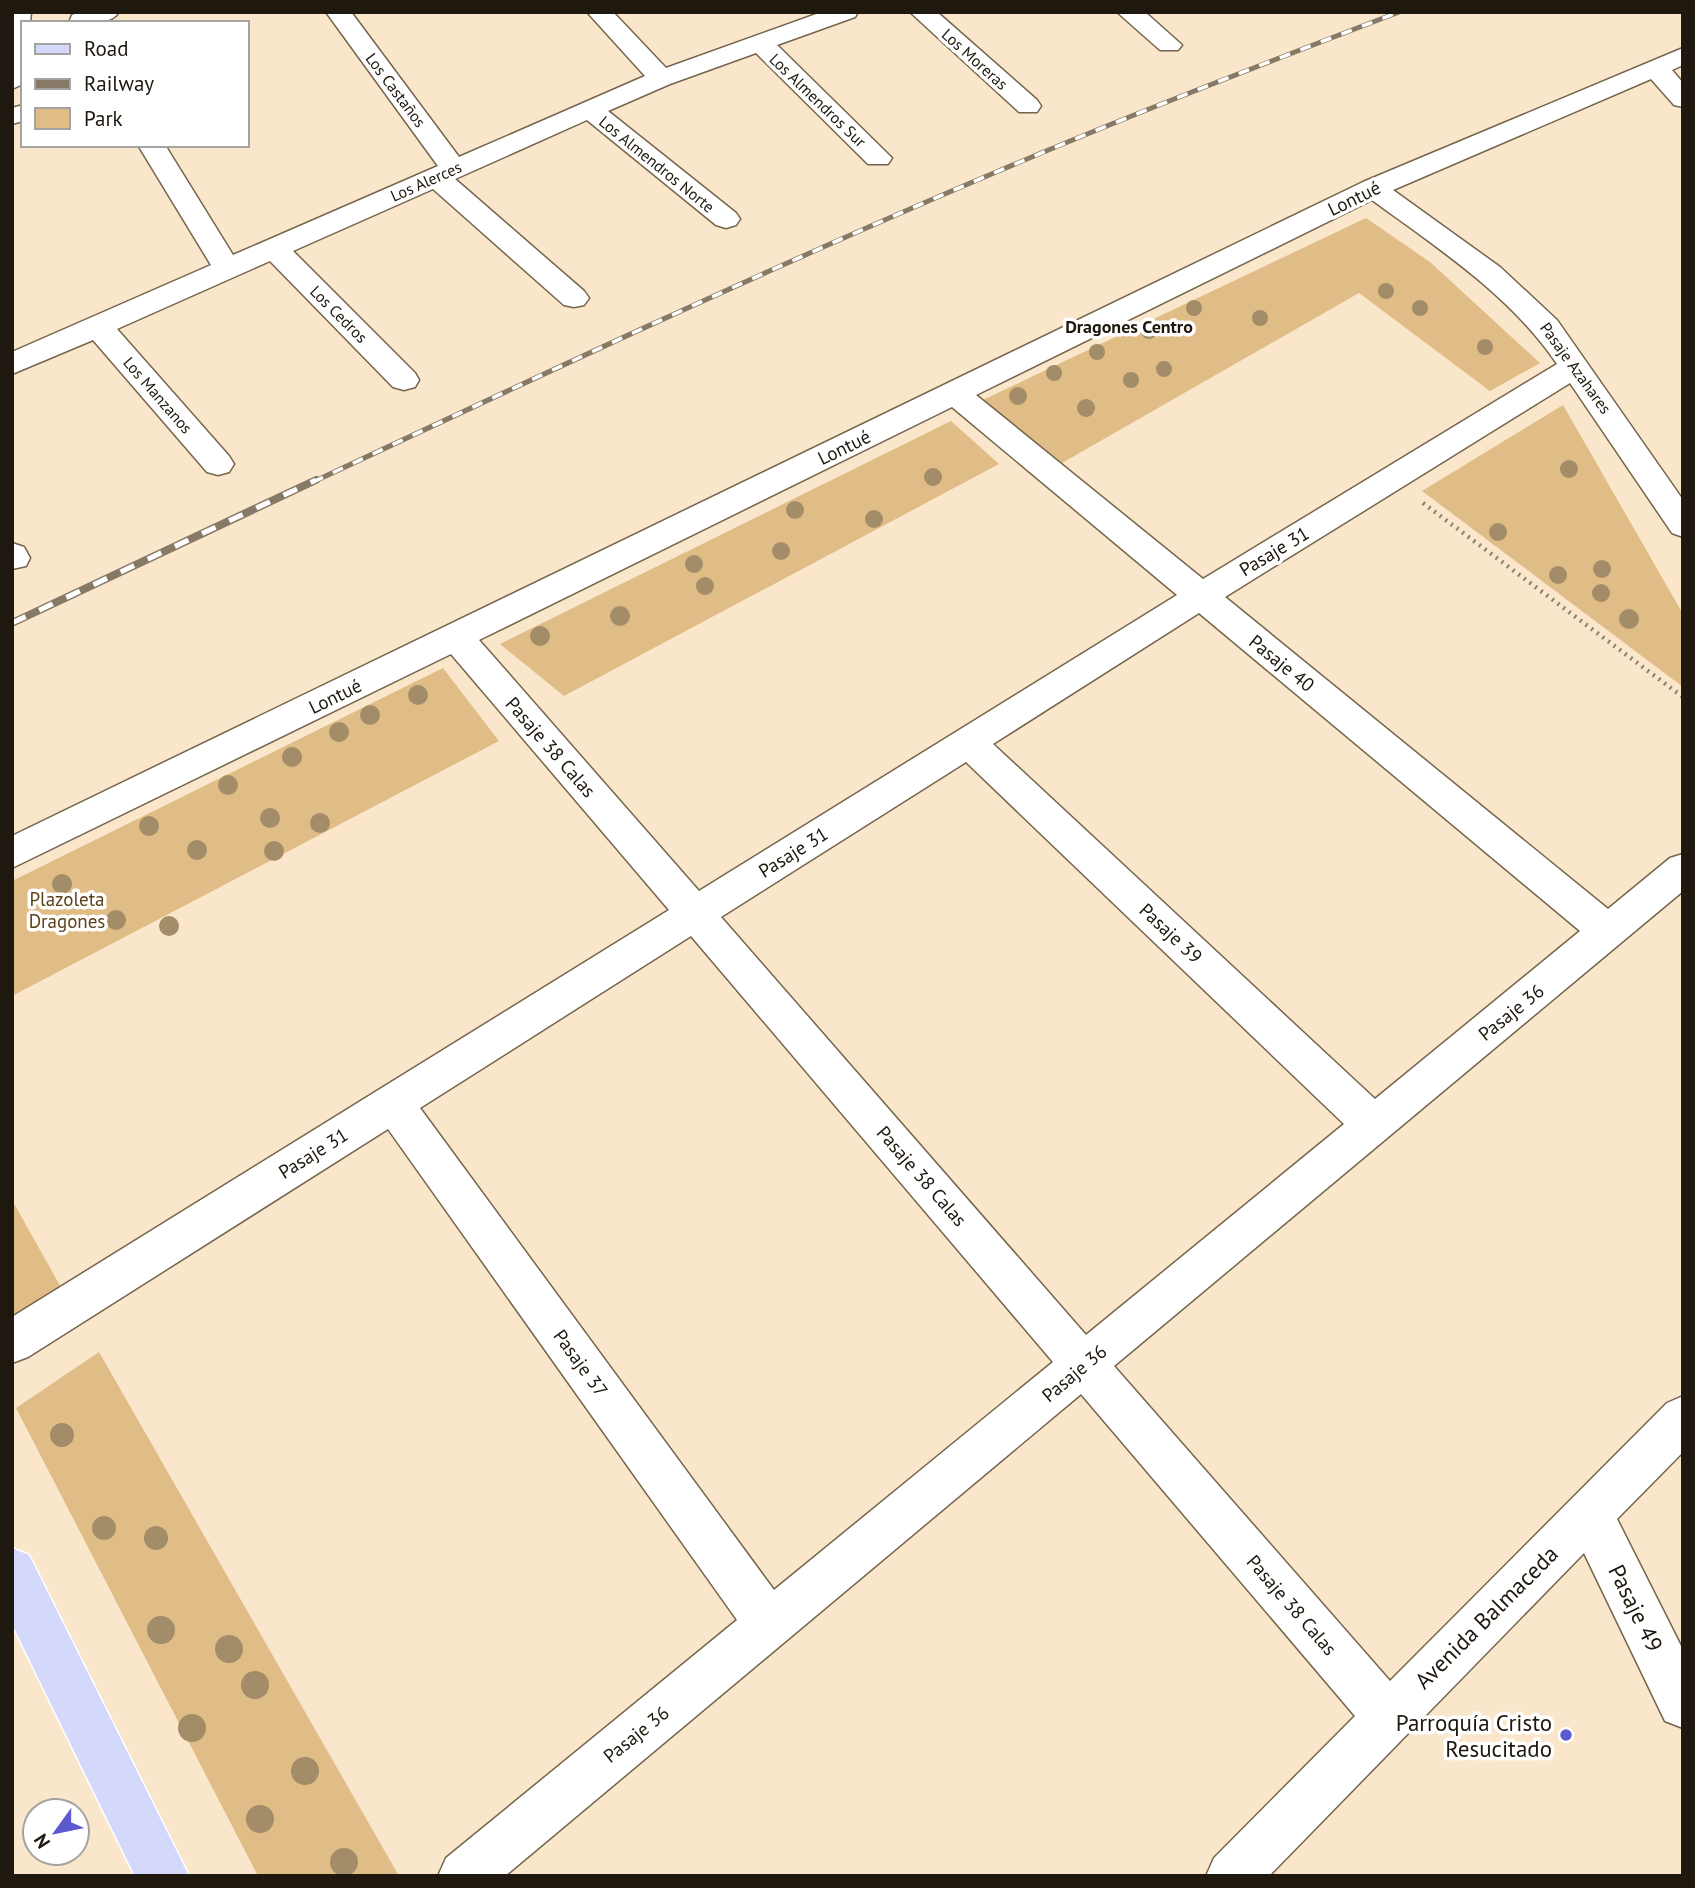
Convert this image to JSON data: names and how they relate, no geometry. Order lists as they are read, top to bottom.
{
  "streets": {
    "street": [
      "Los Moreras",
      "Los Castaños",
      "Los Almendros Sur",
      "Los Almendros Norte",
      "Los Alerces",
      "Lontué",
      "Los Cedros",
      "Pasaje Azahares",
      "Los Manzanos",
      "Pasaje 31",
      "Pasaje 40",
      "Pasaje 38 Calas",
      "Pasaje 39",
      "Pasaje 36",
      "Pasaje 37",
      "Pasaje 49",
      "Avenida Balmaceda"
    ]
  },
  "crossings": [
    ["Los Castaños", "Los Alerces"],
    ["Los Almendros Sur", "Los Alerces"],
    ["Los Almendros Norte", "Los Alerces"],
    ["Los Alerces", "Los Cedros"],
    ["Los Alerces", "Los Manzanos"],
    ["Lontué", "Pasaje Azahares"],
    ["Lontué", "Pasaje 40"],
    ["Lontué", "Pasaje 38 Calas"],
    ["Pasaje Azahares", "Pasaje 31"],
    ["Pasaje 31", "Pasaje 40"],
    ["Pasaje 31", "Pasaje 38 Calas"],
    ["Pasaje 31", "Pasaje 39"],
    ["Pasaje 31", "Pasaje 37"],
    ["Pasaje 40", "Pasaje 36"],
    ["Pasaje 38 Calas", "Pasaje 36"],
    ["Pasaje 38 Calas", "Avenida Balmaceda"],
    ["Pasaje 39", "Pasaje 36"],
    ["Pasaje 36", "Pasaje 37"],
    ["Pasaje 49", "Avenida Balmaceda"]
  ],
  "districts": ["Dragones Centro"],
  "parks": ["Plazoleta Dragones"],
  "places": ["Parroquía Cristo Resucitado"],
  "legend": ["Road", "Railway", "Park"],
  "north": "bottom left"
}
